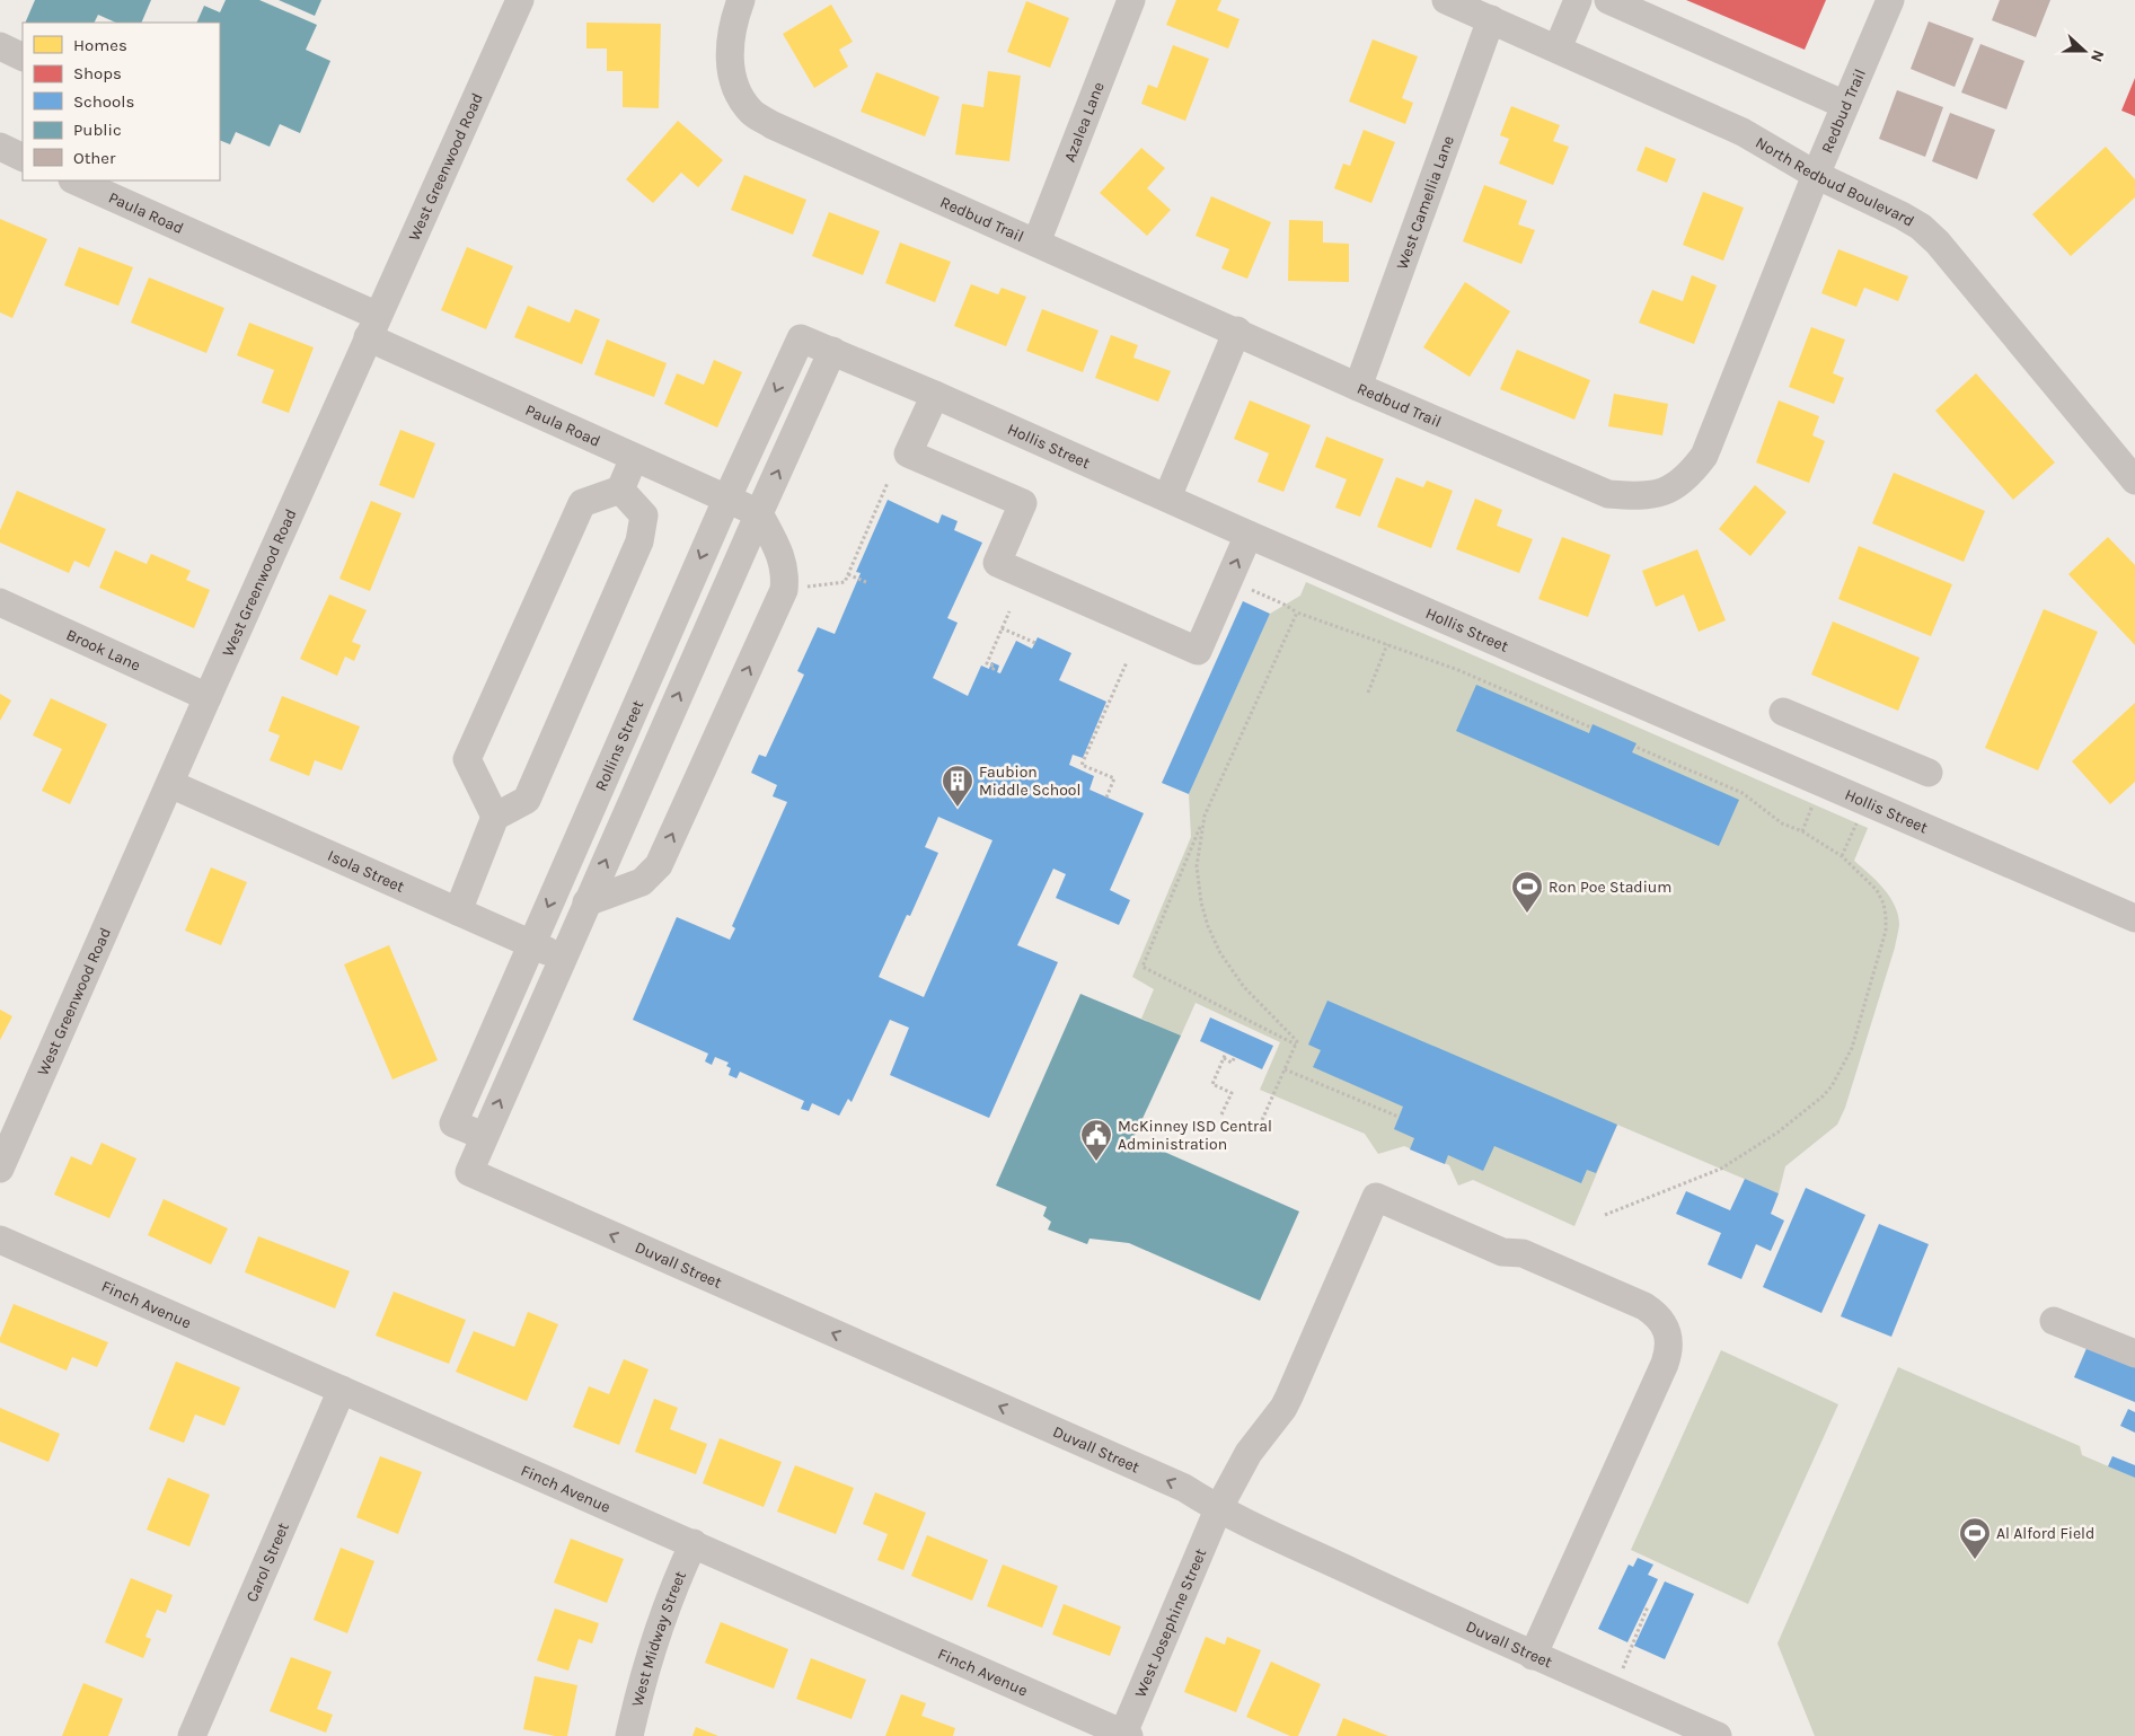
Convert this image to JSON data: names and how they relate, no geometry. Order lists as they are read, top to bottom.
{
  "streets": {
    "street": [
      "Redbud Trail",
      "Azalea Lane",
      "West Greenwood Road",
      "North Redbud Boulevard",
      "West Camellia Lane",
      "Paula Road",
      "Hollis Street",
      "Brook Lane",
      "Rollins Street",
      "Isola Street",
      "Duvall Street",
      "Finch Avenue",
      "Carol Street",
      "West Josephine Street",
      "West Midway Street"
    ]
  },
  "crossings": [
    ["Redbud Trail", "Azalea Lane"],
    ["Redbud Trail", "North Redbud Boulevard"],
    ["Redbud Trail", "West Camellia Lane"],
    ["West Greenwood Road", "Paula Road"],
    ["West Greenwood Road", "Brook Lane"],
    ["West Greenwood Road", "Isola Street"],
    ["North Redbud Boulevard", "West Camellia Lane"],
    ["Paula Road", "Rollins Street"],
    ["Hollis Street", "Rollins Street"],
    ["Rollins Street", "Isola Street"],
    ["Rollins Street", "Duvall Street"],
    ["Duvall Street", "West Josephine Street"],
    ["Finch Avenue", "Carol Street"],
    ["Finch Avenue", "West Josephine Street"],
    ["Finch Avenue", "West Midway Street"]
  ],
  "one_way": ["Duvall Street"],
  "places": {
    "building": ["Faubion Middle School"],
    "sports": ["Ron Poe Stadium", "Al Alford Field"],
    "public building": ["McKinney ISD Central Administration"]
  },
  "legend": [
    "Homes",
    "Shops",
    "Schools",
    "Public",
    "Other"
  ],
  "north": "right"
}
